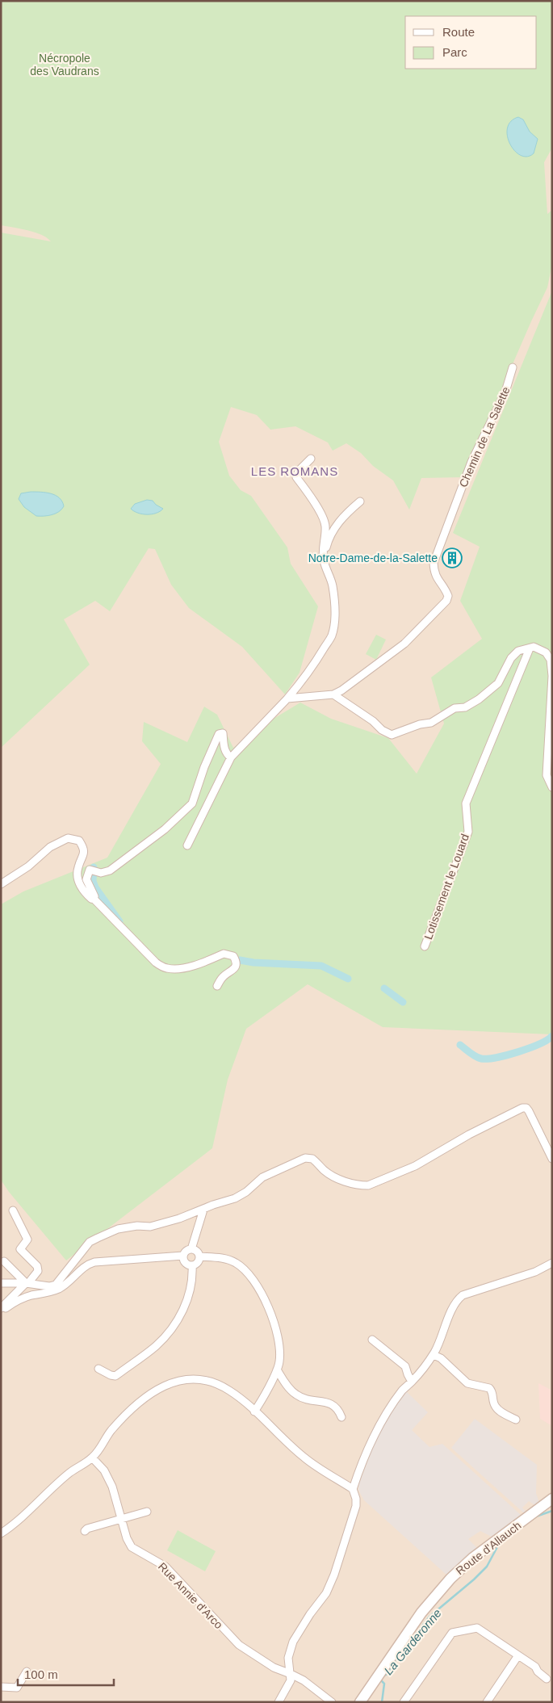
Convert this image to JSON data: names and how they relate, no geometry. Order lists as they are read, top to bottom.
{
  "streets": {
    "main road": ["Route d'Allauch"],
    "street": ["Chemin de La Salette", "Lotissement le Louard", "Rue Annie d'Arco"]
  },
  "districts": ["LES ROMANS"],
  "water": ["La Garderonne"],
  "parks": ["Nécropole des Vaudrans"],
  "places": {
    "building": ["Notre-Dame-de-la-Salette"]
  },
  "legend": ["Route", "Parc"],
  "scale_bar": "100 m"
}
